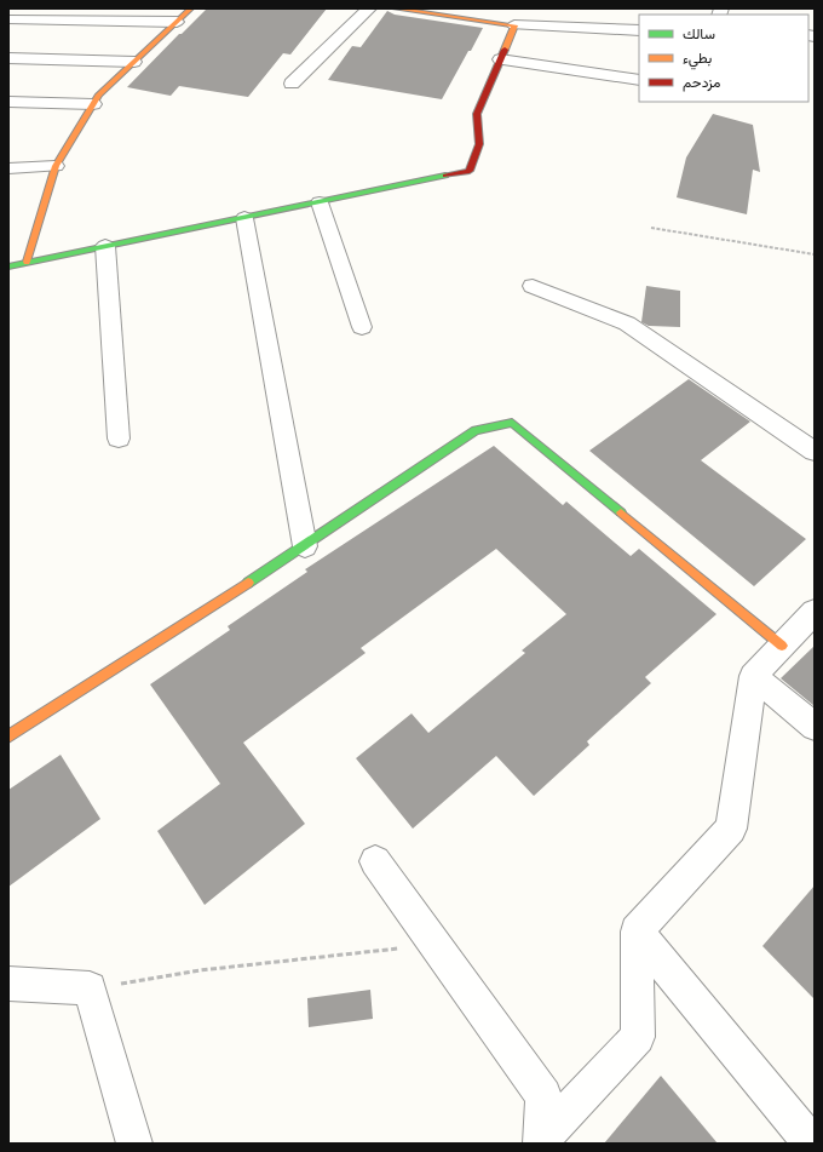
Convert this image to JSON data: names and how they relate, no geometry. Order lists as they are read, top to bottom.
{
  "legend": ["سالك", "بطيء", "مزدحم"]
}
